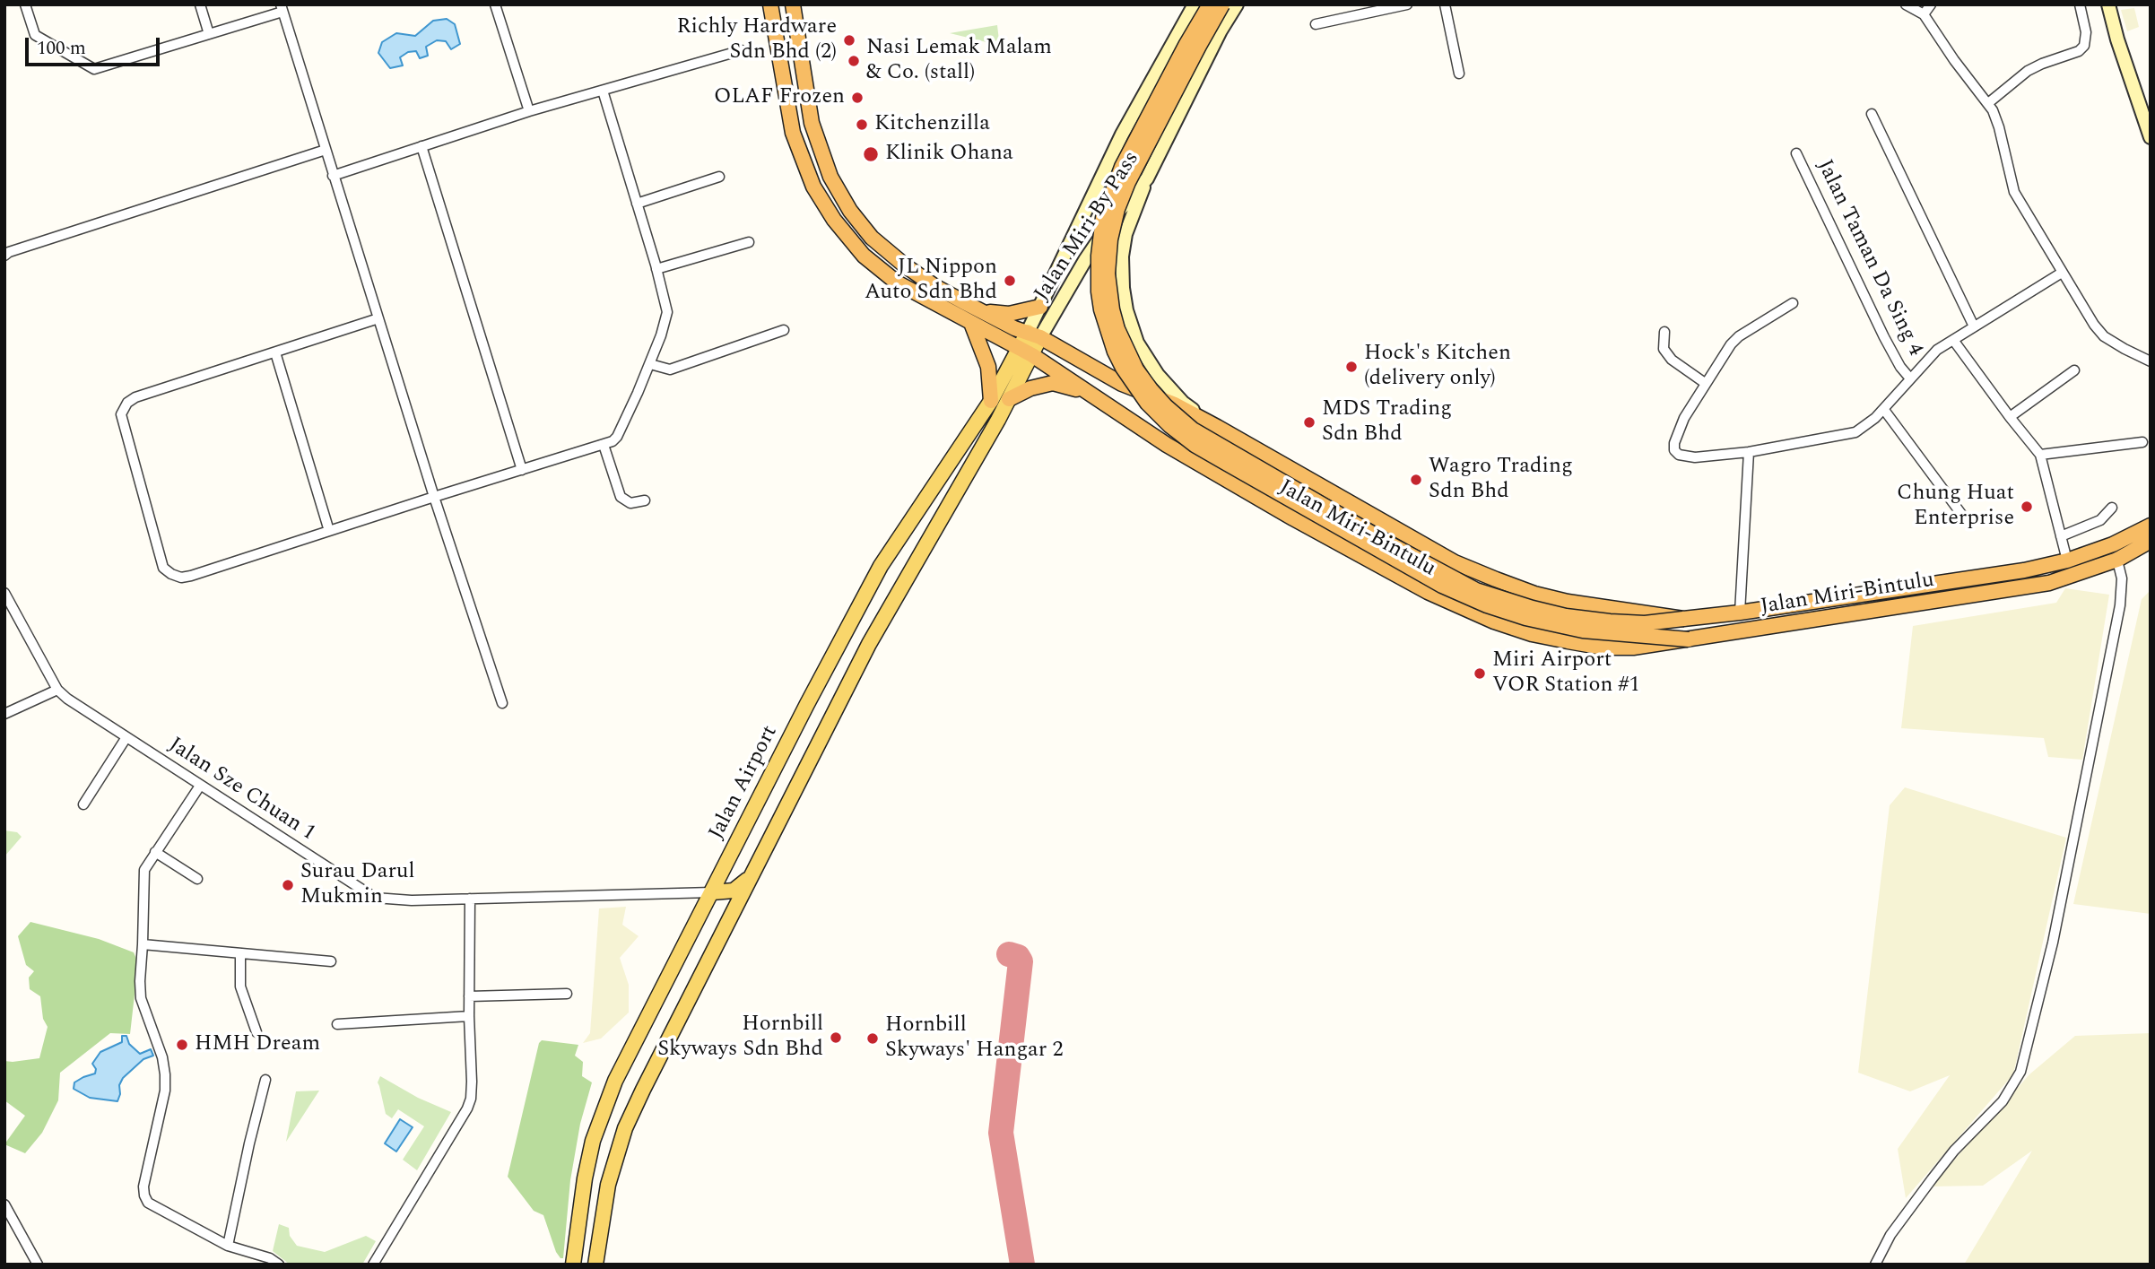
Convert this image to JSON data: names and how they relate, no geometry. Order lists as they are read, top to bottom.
{
  "streets": {
    "highway": ["Jalan Miri-Bintulu"],
    "main road": ["Jalan Miri By Pass", "Jalan Airport"],
    "street": ["Jalan Taman Da Sing 4", "Jalan Sze Chuan 1"]
  },
  "crossings": [
    ["Jalan Miri By Pass", "Jalan Miri-Bintulu"],
    ["Jalan Miri By Pass", "Jalan Airport"],
    ["Jalan Miri-Bintulu", "Jalan Airport"],
    ["Jalan Airport", "Jalan Sze Chuan 1"]
  ],
  "places": [
    "Richly Hardware Sdn Bhd (2)",
    "Nasi Lemak Malam & Co. (stall)",
    "OLAF Frozen",
    "Kitchenzilla",
    "Klinik Ohana",
    "JL Nippon Auto Sdn Bhd",
    "Hock's Kitchen (delivery only)",
    "MDS Trading Sdn Bhd",
    "Wagro Trading Sdn Bhd",
    "Chung Huat Enterprise",
    "Miri Airport VOR Station #1",
    "Surau Darul Mukmin",
    "Hornbill Skyways Sdn Bhd",
    "Hornbill Skyways' Hangar 2",
    "HMH Dream"
  ],
  "scale_bar": "100 m"
}
